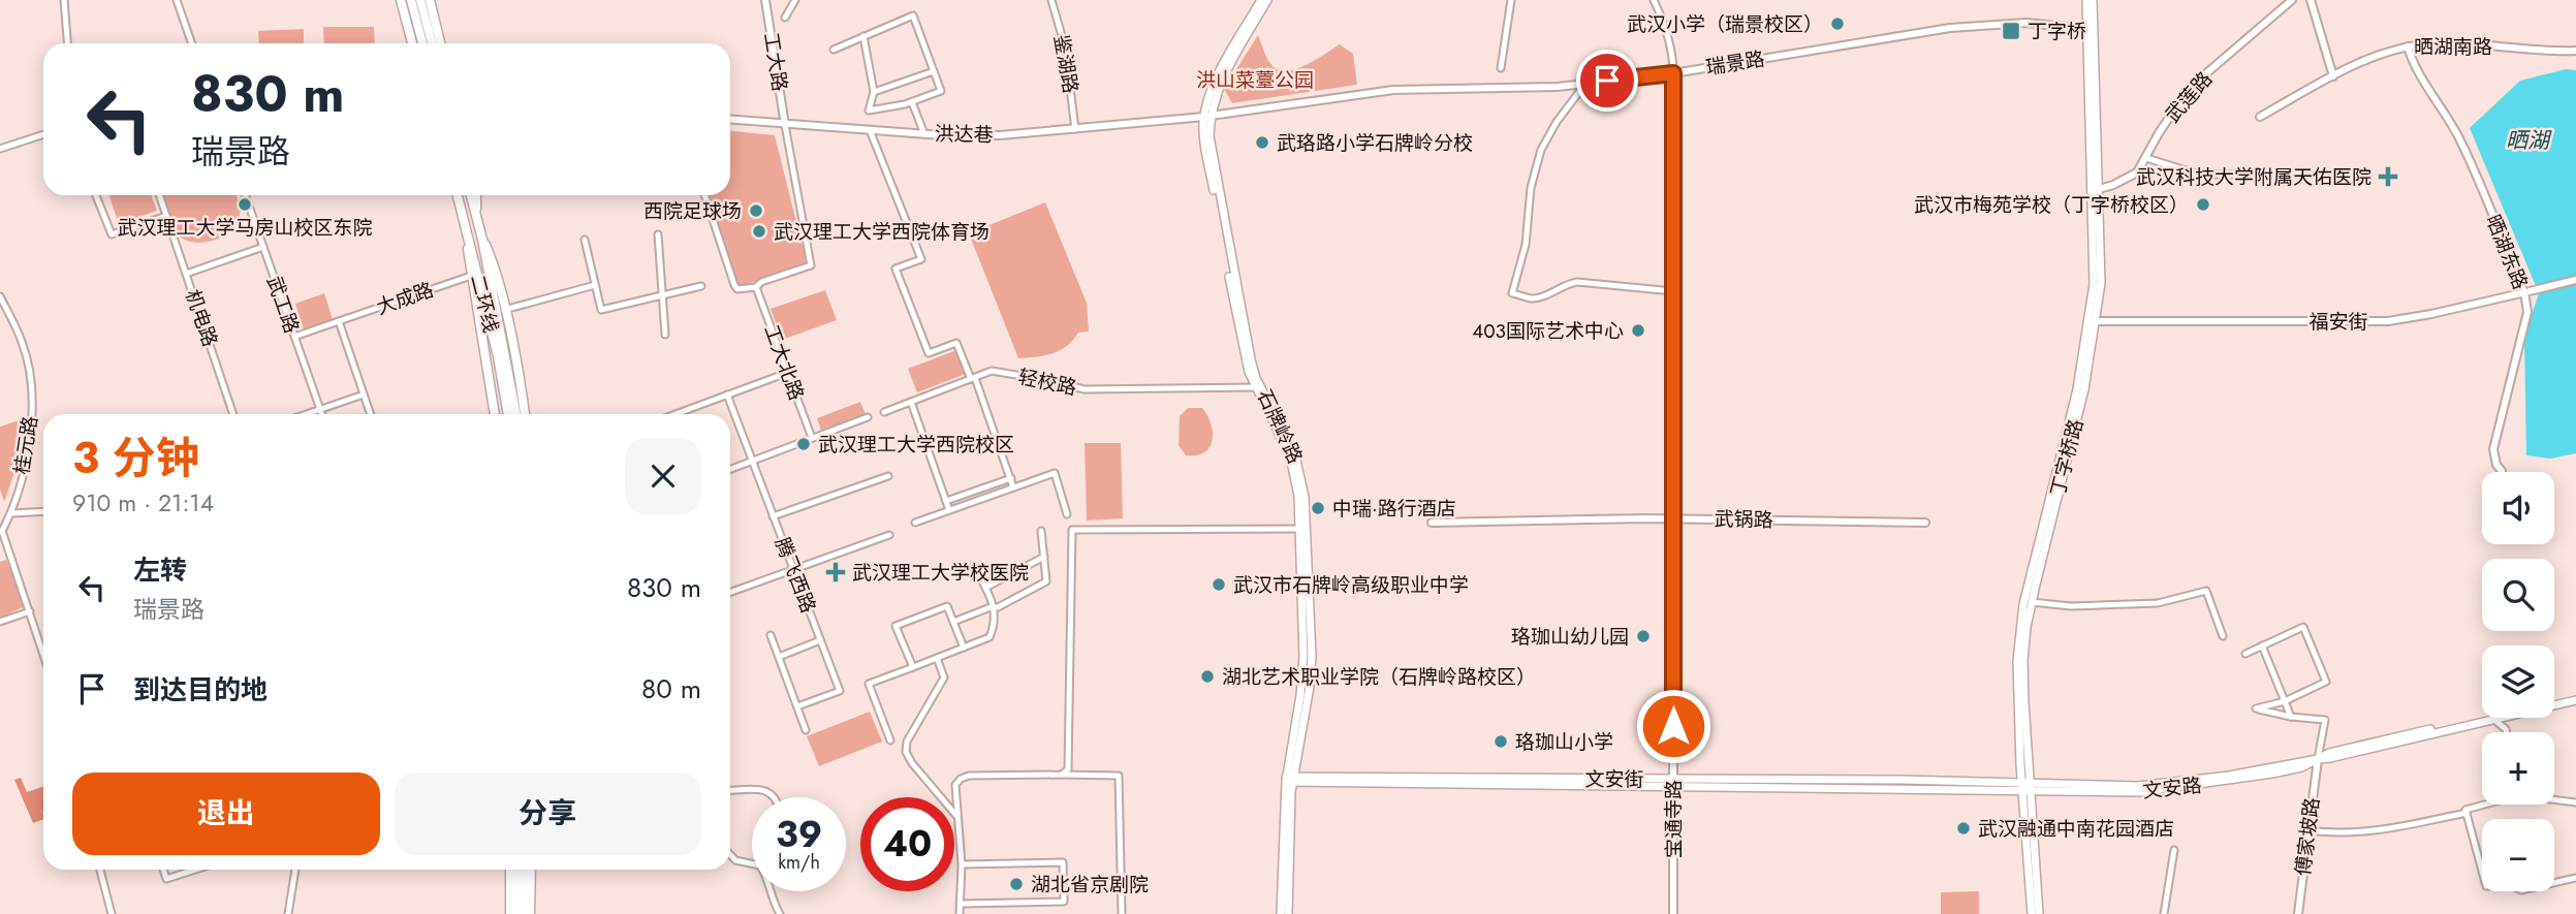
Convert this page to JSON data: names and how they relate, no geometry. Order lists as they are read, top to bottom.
{
  "streets": {
    "main road": [
      "二环线",
      "石牌岭路",
      "丁字桥路",
      "文安街",
      "文安路"
    ],
    "street": [
      "晒湖南路",
      "工大路",
      "瑞景路",
      "鉴湖路",
      "武莲路",
      "洪达巷",
      "晒湖东路",
      "大成路",
      "武工路",
      "机电路",
      "福安街",
      "工大北路",
      "轻校路",
      "桂元路",
      "武锅路",
      "腾飞西路",
      "宝通寺路",
      "傅家坡路"
    ]
  },
  "crossings": [
    ["晒湖南路", "晒湖东路"],
    ["工大路", "洪达巷"],
    ["瑞景路", "洪达巷"],
    ["瑞景路", "石牌岭路"],
    ["瑞景路", "丁字桥路"],
    ["瑞景路", "宝通寺路"],
    ["鉴湖路", "洪达巷"],
    ["武莲路", "丁字桥路"],
    ["洪达巷", "石牌岭路"],
    ["晒湖东路", "福安街"],
    ["大成路", "武工路"],
    ["福安街", "丁字桥路"],
    ["轻校路", "石牌岭路"],
    ["石牌岭路", "文安街"],
    ["丁字桥路", "文安街"],
    ["丁字桥路", "文安路"],
    ["武锅路", "宝通寺路"],
    ["文安街", "文安路"],
    ["文安街", "宝通寺路"],
    ["文安路", "傅家坡路"]
  ],
  "water": ["晒湖"],
  "parks": ["洪山菜薹公园"],
  "places": {
    "other": [
      "武汉小学（瑞景校区）",
      "武珞路小学石牌岭分校",
      "武汉理工大学马房山校区东院",
      "武汉市梅苑学校（丁字桥校区）",
      "西院足球场",
      "武汉理工大学西院体育场",
      "403国际艺术中心",
      "武汉理工大学西院校区",
      "中瑞·路行酒店",
      "武汉市石牌岭高级职业中学",
      "珞珈山幼儿园",
      "湖北艺术职业学院（石牌岭路校区）",
      "珞珈山小学",
      "武汉融通中南花园酒店",
      "湖北省京剧院"
    ],
    "transit": ["丁字桥"],
    "health": ["武汉科技大学附属天佑医院", "武汉理工大学校医院"]
  },
  "page": {
    "turn": ["830 m", "瑞景路"],
    "heading": ["3 分钟", "910 m · 21:14"],
    "map_buttons": ["+", "−"],
    "list": [
      {
        "name": "左转",
        "note": "瑞景路",
        "value": "830 m"
      },
      {
        "name": "到达目的地",
        "value": "80 m"
      }
    ],
    "buttons": ["退出", "分享"],
    "speed": "39 km/h",
    "limit": "40"
  }
}
